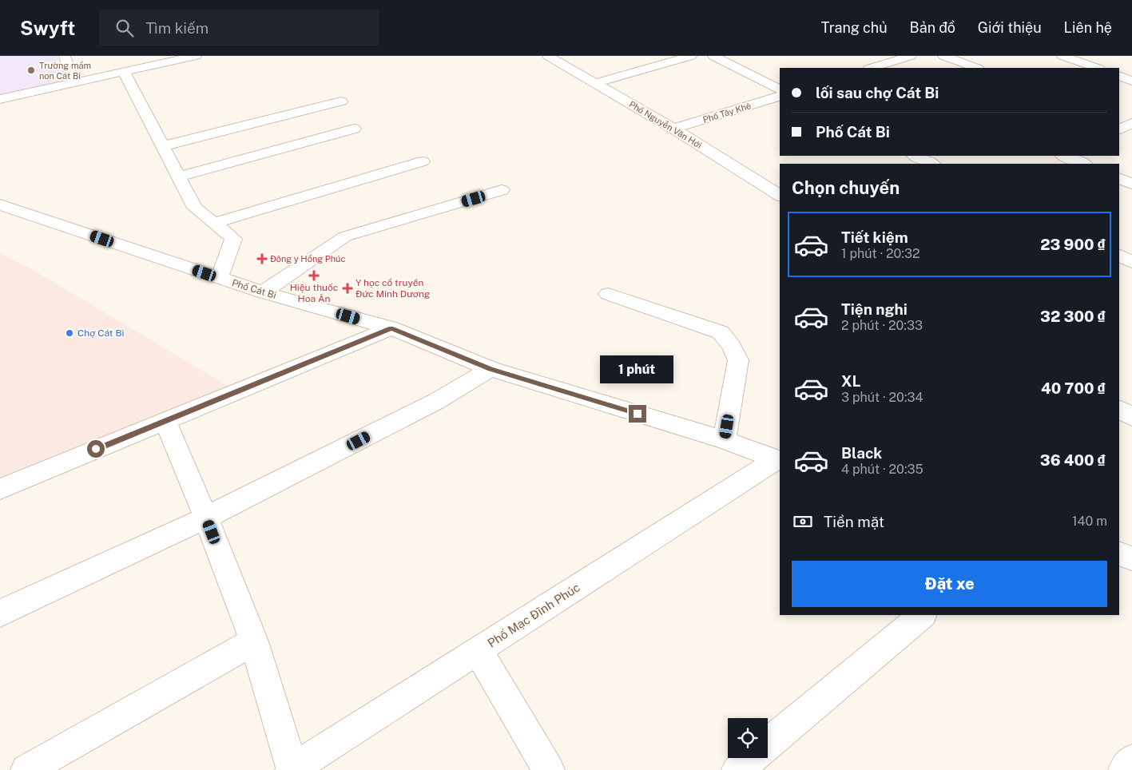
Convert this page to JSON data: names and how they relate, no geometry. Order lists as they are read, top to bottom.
{
  "streets": {
    "street": [
      "Phố Tây Khê",
      "Phố Nguyễn Văn Hới",
      "Phố Cát Bi",
      "Phố Mạc Đĩnh Phúc"
    ]
  },
  "crossings": [
    ["Phố Tây Khê", "Phố Nguyễn Văn Hới"],
    ["Phố Cát Bi", "Phố Mạc Đĩnh Phúc"]
  ],
  "places": {
    "other": ["Trường mầm non Cát Bi", "Chợ Cát Bi"],
    "health": ["Đông y Hồng Phúc", "Hiệu thuốc Hoa Ân", "Y học cổ truyền Đức Minh Dương"]
  },
  "page": {
    "header": "Swyft",
    "search": "Tìm kiếm",
    "nav": [
      "Trang chủ",
      "Bản đồ",
      "Giới thiệu",
      "Liên hệ"
    ],
    "banner": ["lối sau chợ Cát Bi", "Phố Cát Bi"],
    "heading": "Chọn chuyến",
    "list": [
      {
        "name": "Tiết kiệm",
        "note": "1 phút · 20:32",
        "value": "23 900 ₫"
      },
      {
        "name": "Tiện nghi",
        "note": "2 phút · 20:33",
        "value": "32 300 ₫"
      },
      {
        "name": "XL",
        "note": "3 phút · 20:34",
        "value": "40 700 ₫"
      },
      {
        "name": "Black",
        "note": "4 phút · 20:35",
        "value": "36 400 ₫"
      }
    ],
    "bubble": "1 phút",
    "pay": ["Tiền mặt", "140 m"],
    "buttons": "Đặt xe"
  }
}
